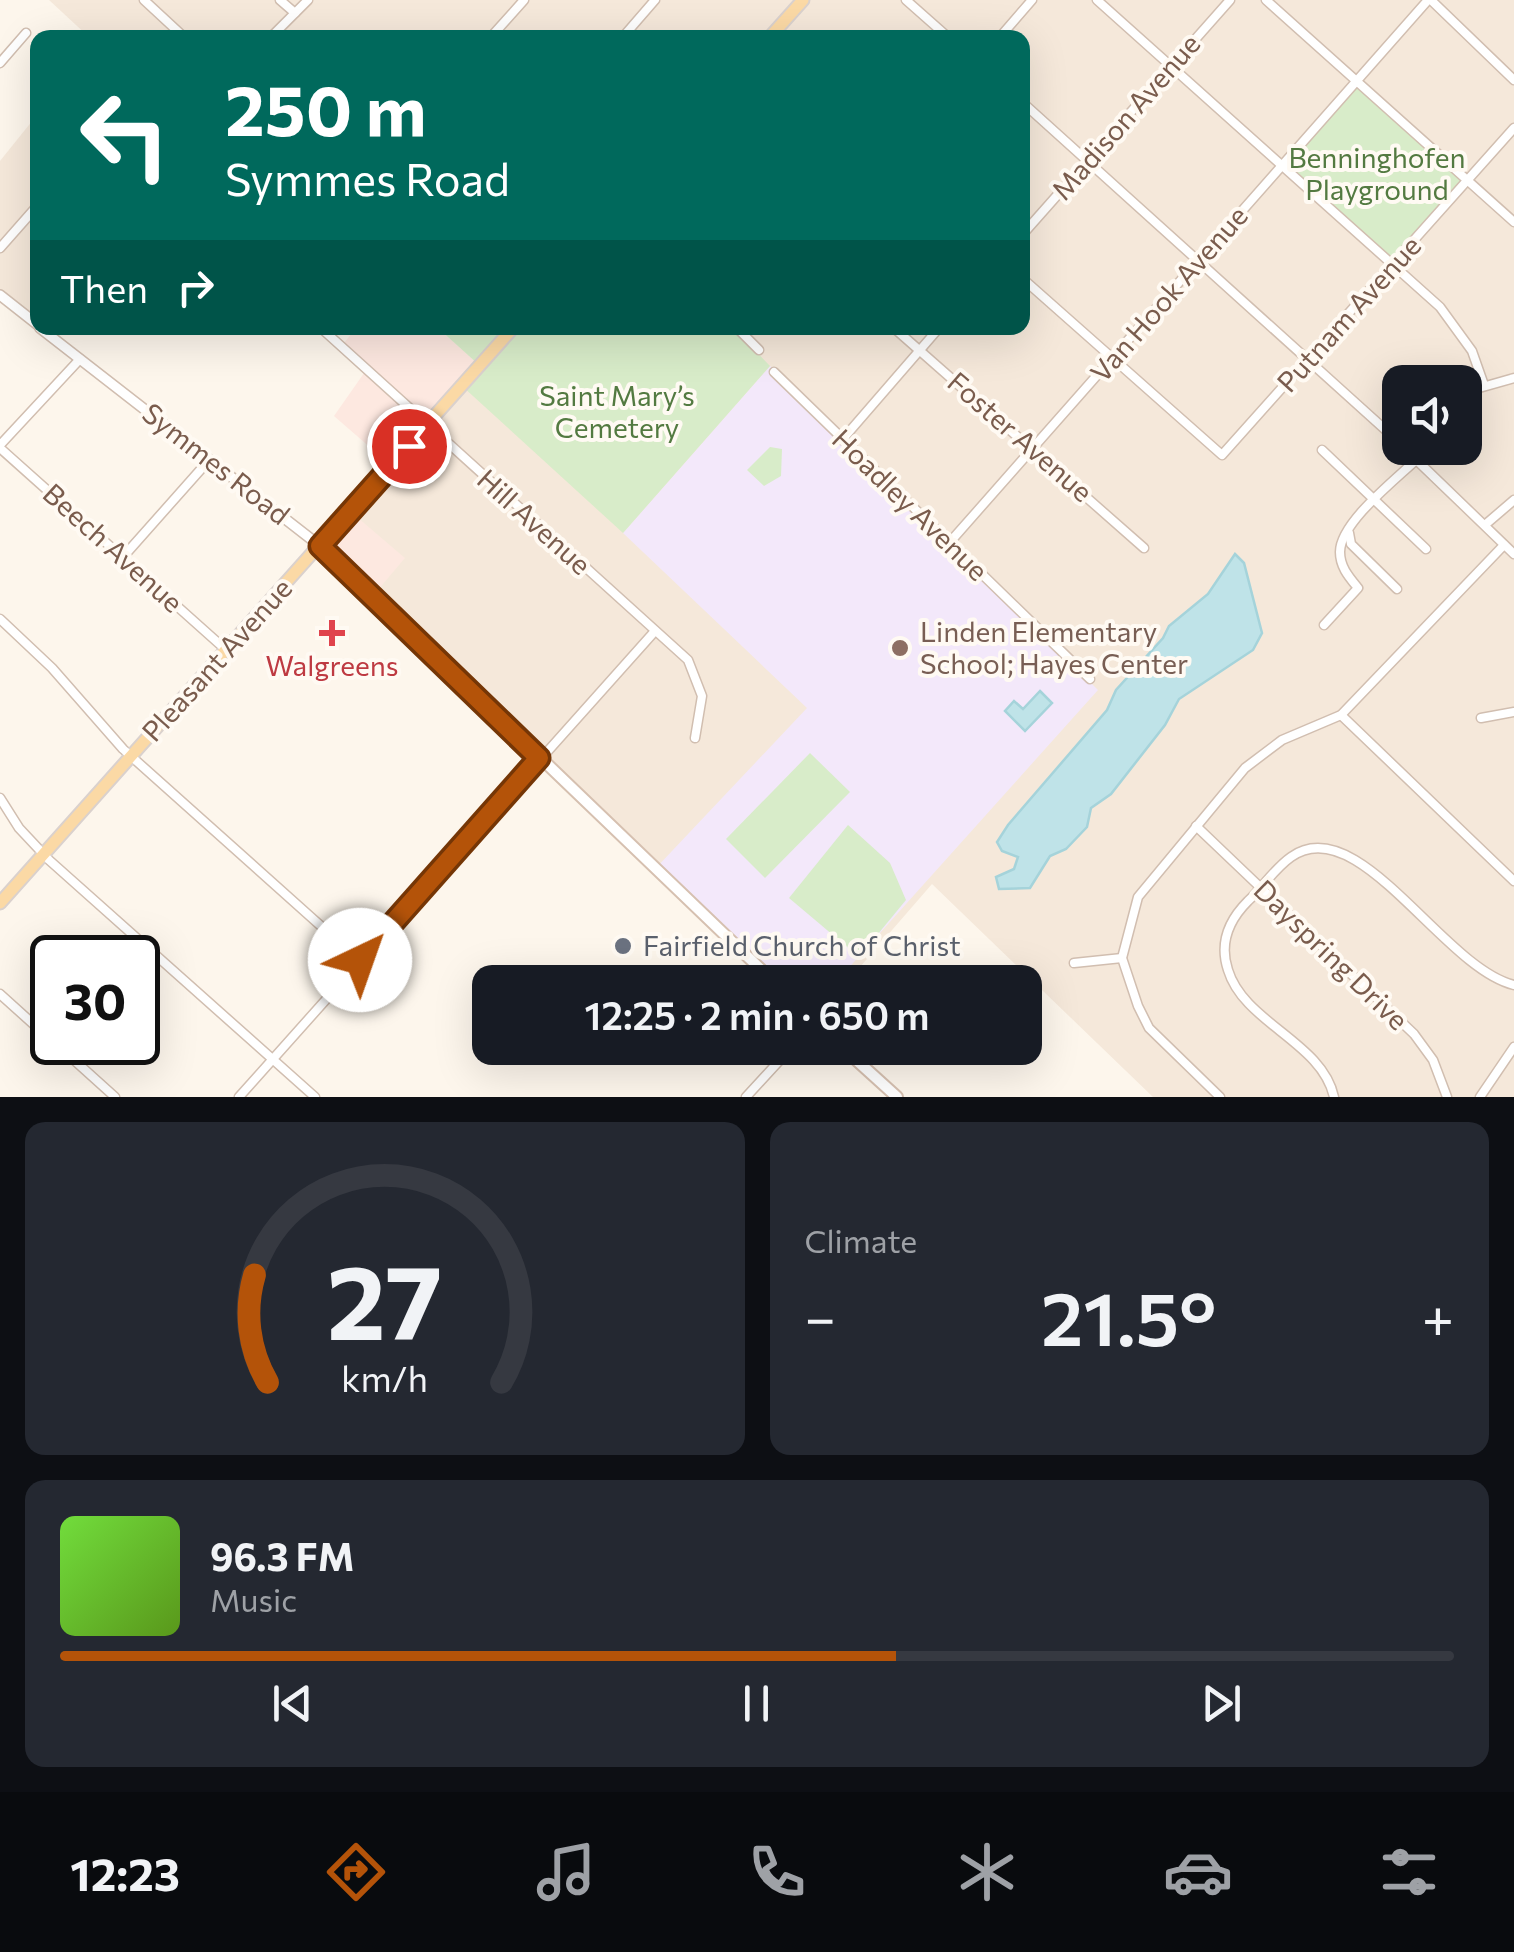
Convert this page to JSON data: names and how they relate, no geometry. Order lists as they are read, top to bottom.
{
  "streets": {
    "main road": ["Symmes Road", "Pleasant Avenue"],
    "street": [
      "Madison Avenue",
      "Van Hook Avenue",
      "Putnam Avenue",
      "Foster Avenue",
      "Hoadley Avenue",
      "Hill Avenue",
      "Beech Avenue",
      "Dayspring Drive"
    ]
  },
  "crossings": [
    ["Van Hook Avenue", "Putnam Avenue"],
    ["Van Hook Avenue", "Foster Avenue"],
    ["Van Hook Avenue", "Hoadley Avenue"],
    ["Symmes Road", "Pleasant Avenue"],
    ["Hill Avenue", "Pleasant Avenue"],
    ["Beech Avenue", "Pleasant Avenue"]
  ],
  "parks": ["Benninghofen Playground", "Saint Mary’s Cemetery"],
  "places": {
    "health": ["Walgreens"],
    "other": ["Linden Elementary School; Hayes Center", "Fairfield Church of Christ"]
  },
  "page": {
    "turn": ["250 m", "Symmes Road"],
    "then": "Then",
    "limit": "30",
    "trip": "12:25 · 2 min · 650 m",
    "tile": "Climate",
    "heat": ["−", "21.5°", "+"],
    "song": ["96.3 FM", "Music"],
    "tabs": "12:23",
    "gauge": ["27", "km/h"]
  }
}
